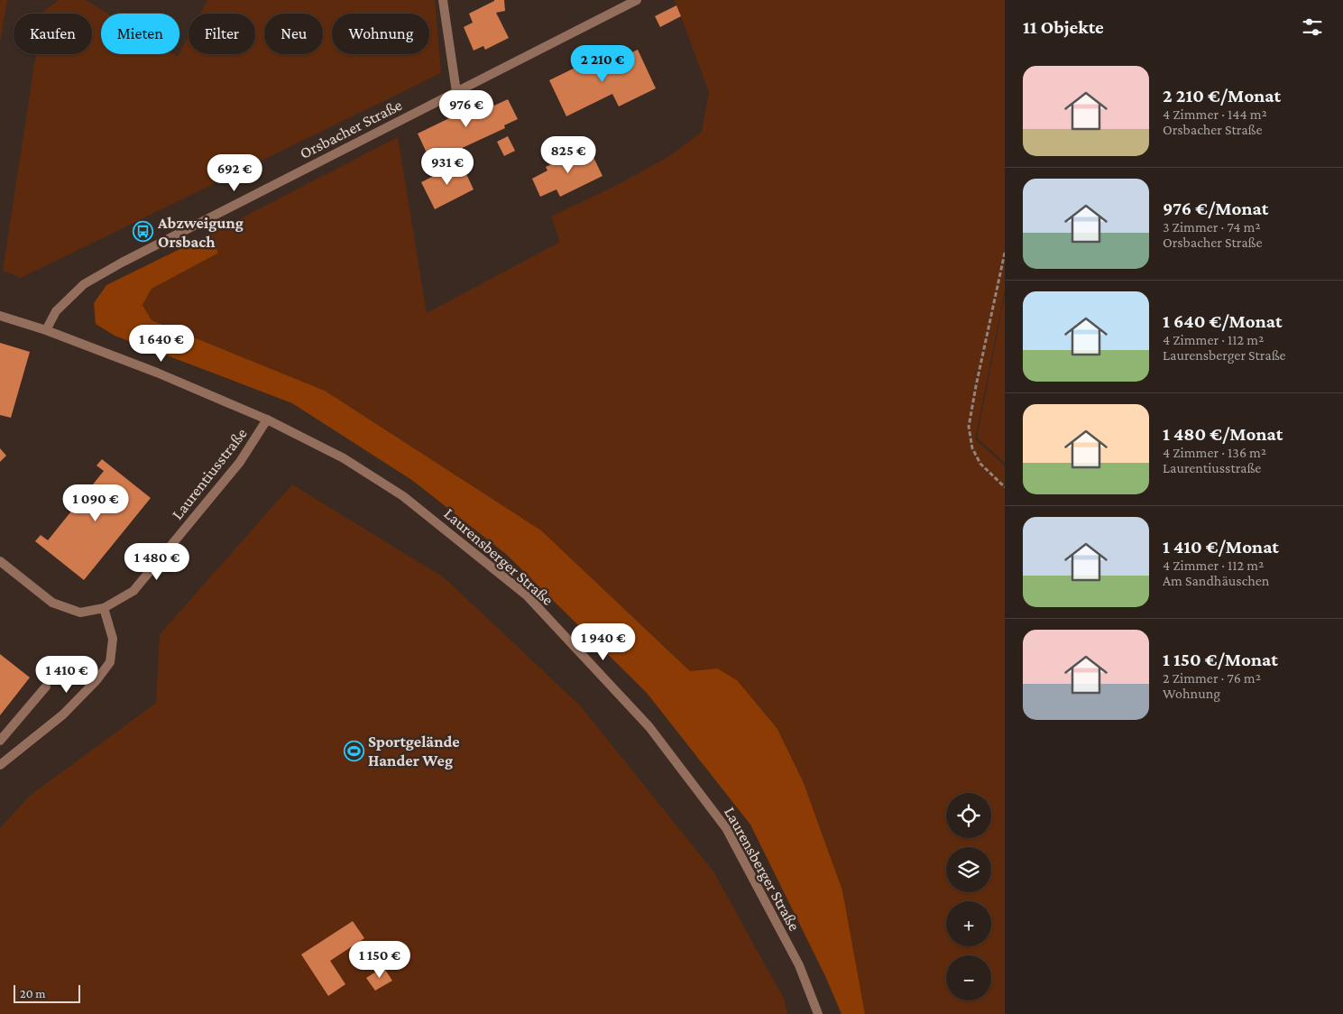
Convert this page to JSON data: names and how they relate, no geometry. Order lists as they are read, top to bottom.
{
  "streets": {
    "street": ["Orsbacher Straße", "Laurentiusstraße", "Laurensberger Straße"]
  },
  "crossings": [
    ["Orsbacher Straße", "Laurensberger Straße"],
    ["Laurentiusstraße", "Laurensberger Straße"]
  ],
  "places": {
    "bus stop": ["Abzweigung Orsbach"],
    "sports": ["Sportgelände Hander Weg"]
  },
  "scale_bar": "20 m",
  "page": {
    "heading": "11 Objekte",
    "chip": [
      "Kaufen",
      "Mieten",
      "Filter",
      "Neu",
      "Wohnung"
    ],
    "price": [
      "2 210 €",
      "976 €",
      "825 €",
      "931 €",
      "692 €",
      "1 640 €",
      "1 090 €",
      "1 480 €",
      "1 940 €",
      "1 410 €",
      "1 150 €"
    ],
    "list": [
      {
        "name": "2 210 €/Monat",
        "note": "4 Zimmer · 144 m² · Orsbacher Straße"
      },
      {
        "name": "976 €/Monat",
        "note": "3 Zimmer · 74 m² · Orsbacher Straße"
      },
      {
        "name": "1 640 €/Monat",
        "note": "4 Zimmer · 112 m² · Laurensberger Straße"
      },
      {
        "name": "1 480 €/Monat",
        "note": "4 Zimmer · 136 m² · Laurentiusstraße"
      },
      {
        "name": "1 410 €/Monat",
        "note": "4 Zimmer · 112 m² · Am Sandhäuschen"
      },
      {
        "name": "1 150 €/Monat",
        "note": "2 Zimmer · 76 m² · Wohnung"
      }
    ],
    "map_buttons": ["+", "−"],
    "scale": "20 m"
  }
}
